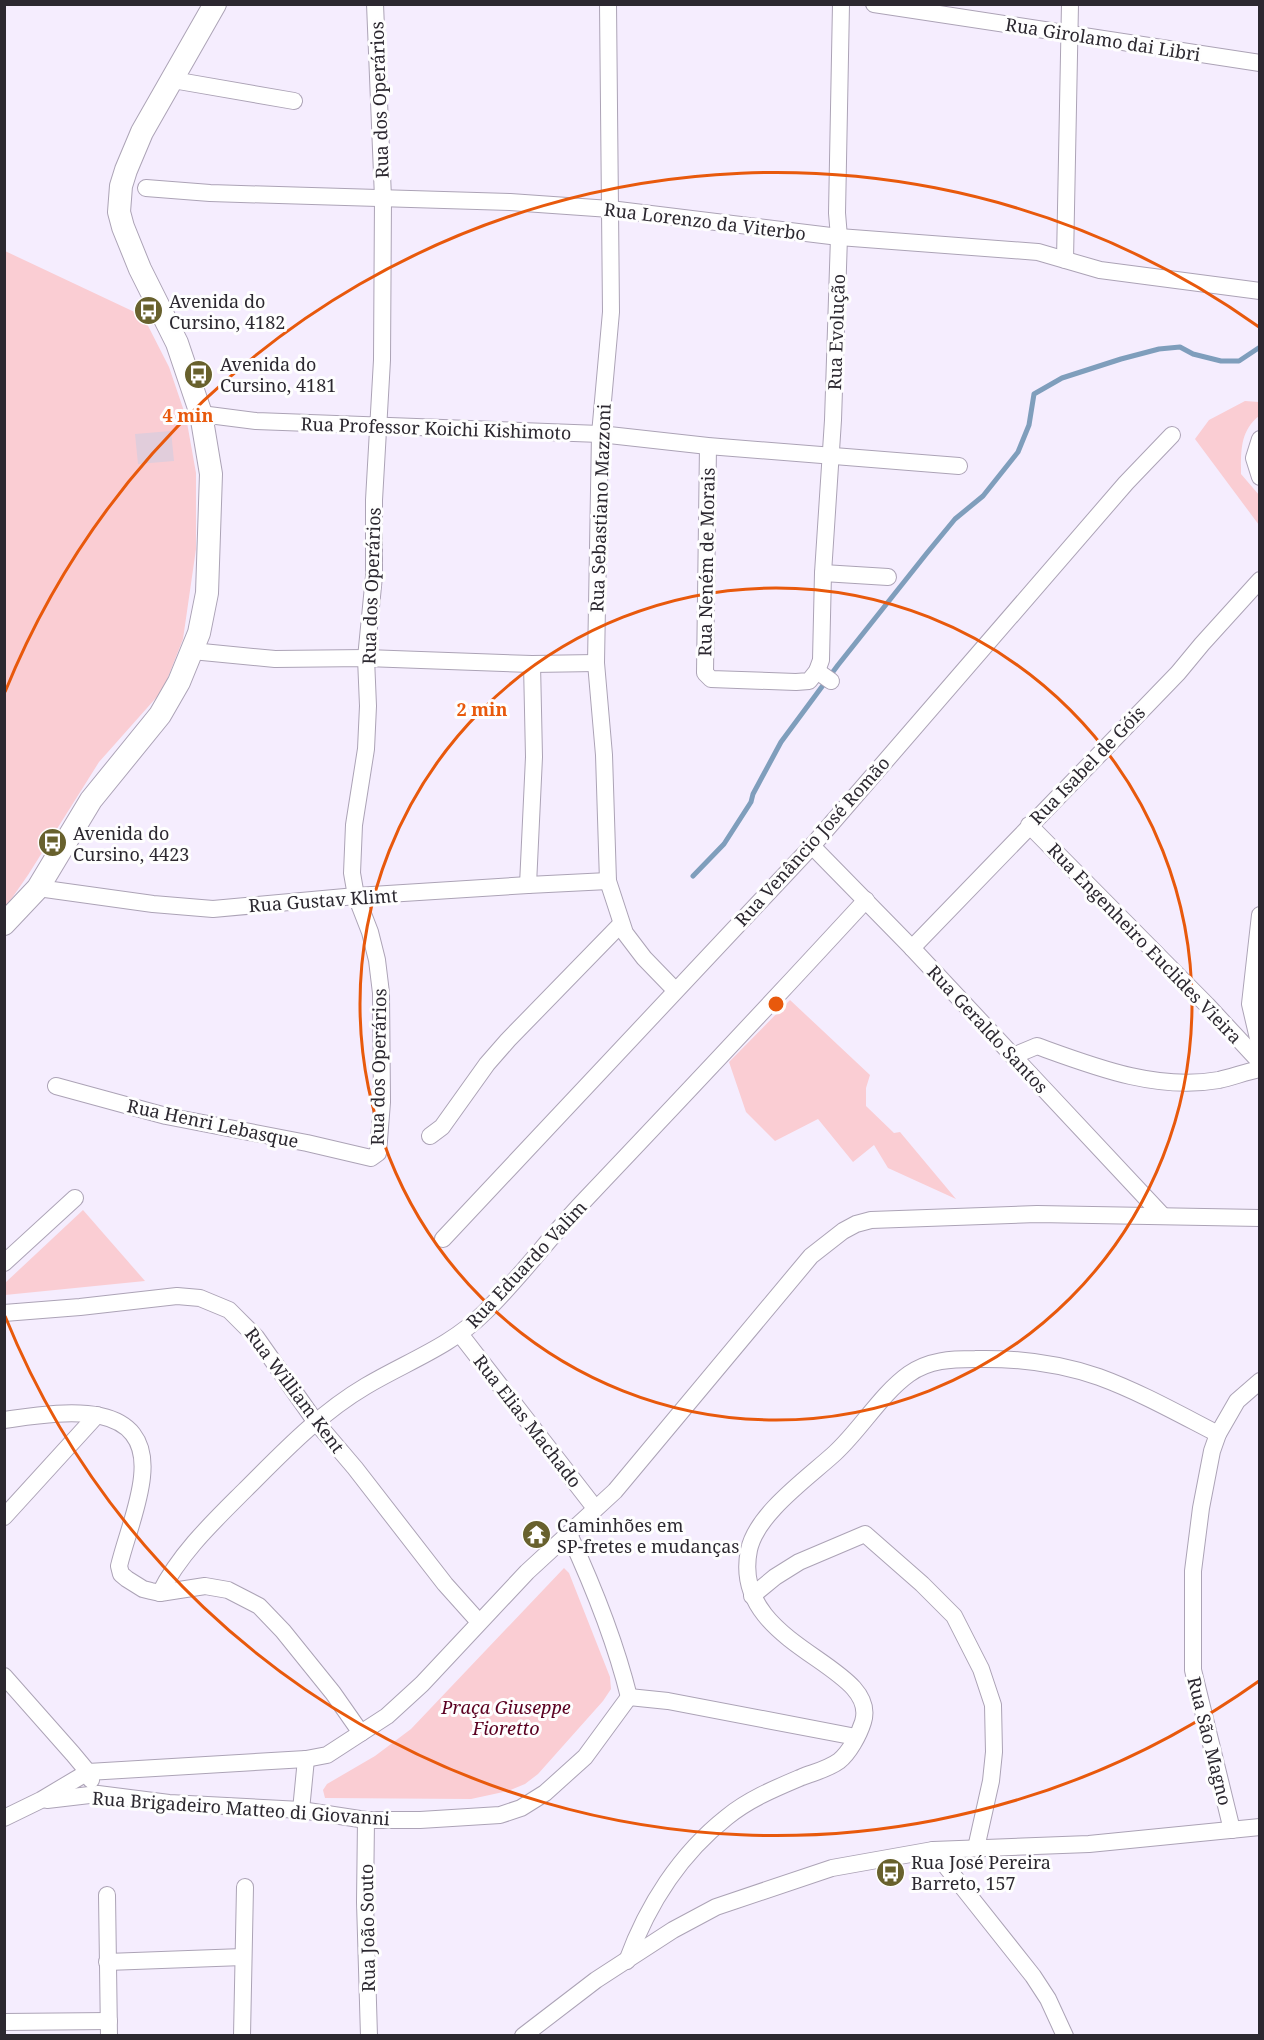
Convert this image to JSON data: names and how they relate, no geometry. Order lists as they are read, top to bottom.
{
  "streets": {
    "street": [
      "Rua Girolamo dai Libri",
      "Rua dos Operários",
      "Rua Lorenzo da Viterbo",
      "Rua Evolução",
      "Rua Professor Koichi Kishimoto",
      "Rua Sebastiano Mazzoni",
      "Rua Neném de Morais",
      "Rua Isabel de Góis",
      "Rua Venâncio José Romão",
      "Rua Gustav Klimt",
      "Rua Engenheiro Euclides Vieira",
      "Rua Geraldo Santos",
      "Rua Henri Lebasque",
      "Rua Eduardo Valim",
      "Rua William Kent",
      "Rua Elias Machado",
      "Rua São Magno",
      "Rua Brigadeiro Matteo di Giovanni",
      "Rua João Souto"
    ]
  },
  "crossings": [
    ["Rua dos Operários", "Rua Lorenzo da Viterbo"],
    ["Rua dos Operários", "Rua Professor Koichi Kishimoto"],
    ["Rua dos Operários", "Rua Gustav Klimt"],
    ["Rua dos Operários", "Rua Henri Lebasque"],
    ["Rua Lorenzo da Viterbo", "Rua Evolução"],
    ["Rua Lorenzo da Viterbo", "Rua Sebastiano Mazzoni"],
    ["Rua Evolução", "Rua Professor Koichi Kishimoto"],
    ["Rua Evolução", "Rua Neném de Morais"],
    ["Rua Professor Koichi Kishimoto", "Rua Sebastiano Mazzoni"],
    ["Rua Professor Koichi Kishimoto", "Rua Neném de Morais"],
    ["Rua Sebastiano Mazzoni", "Rua Venâncio José Romão"],
    ["Rua Sebastiano Mazzoni", "Rua Gustav Klimt"],
    ["Rua Isabel de Góis", "Rua Engenheiro Euclides Vieira"],
    ["Rua Isabel de Góis", "Rua Geraldo Santos"],
    ["Rua Venâncio José Romão", "Rua Geraldo Santos"],
    ["Rua Geraldo Santos", "Rua Eduardo Valim"],
    ["Rua Eduardo Valim", "Rua William Kent"],
    ["Rua Eduardo Valim", "Rua Elias Machado"],
    ["Rua Brigadeiro Matteo di Giovanni", "Rua João Souto"]
  ],
  "parks": ["Praça Giuseppe Fioretto"],
  "places": {
    "bus stop": [
      "Avenida do Cursino, 4182",
      "Avenida do Cursino, 4181",
      "Avenida do Cursino, 4423",
      "Rua José Pereira Barreto, 157"
    ],
    "temple": ["Caminhões em SP-fretes e mudanças"]
  },
  "rings": ["4 min", "2 min"]
}
